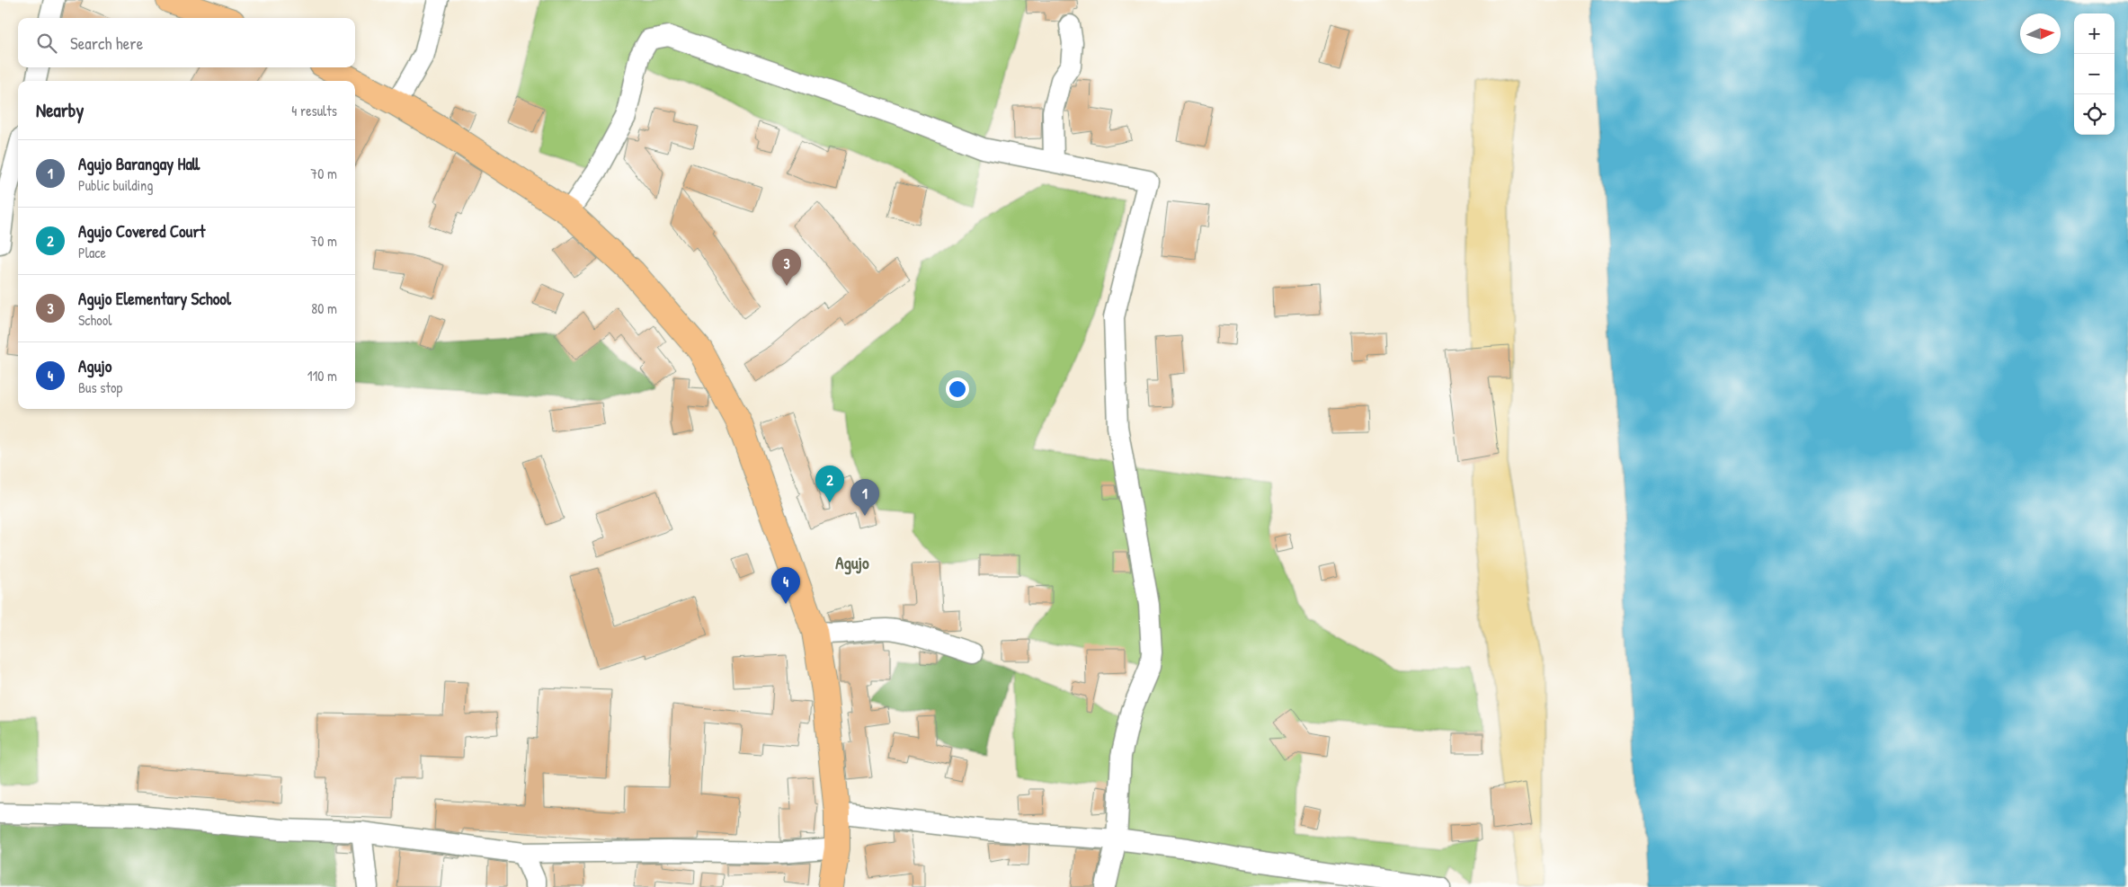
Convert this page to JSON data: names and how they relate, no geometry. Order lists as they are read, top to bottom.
{
  "districts": ["Agujo"],
  "north": "right",
  "page": {
    "map_buttons": ["+", "−"],
    "search": "Search here",
    "heading": ["Nearby", "4 results"],
    "list": [
      {
        "mark": "1",
        "name": "Agujo Barangay Hall",
        "note": "Public building",
        "value": "70 m"
      },
      {
        "mark": "2",
        "name": "Agujo Covered Court",
        "note": "Place",
        "value": "70 m"
      },
      {
        "mark": "3",
        "name": "Agujo Elementary School",
        "note": "School",
        "value": "80 m"
      },
      {
        "mark": "4",
        "name": "Agujo",
        "note": "Bus stop",
        "value": "110 m"
      }
    ],
    "pins": [
      "3",
      "2",
      "1",
      "4"
    ]
  }
}
